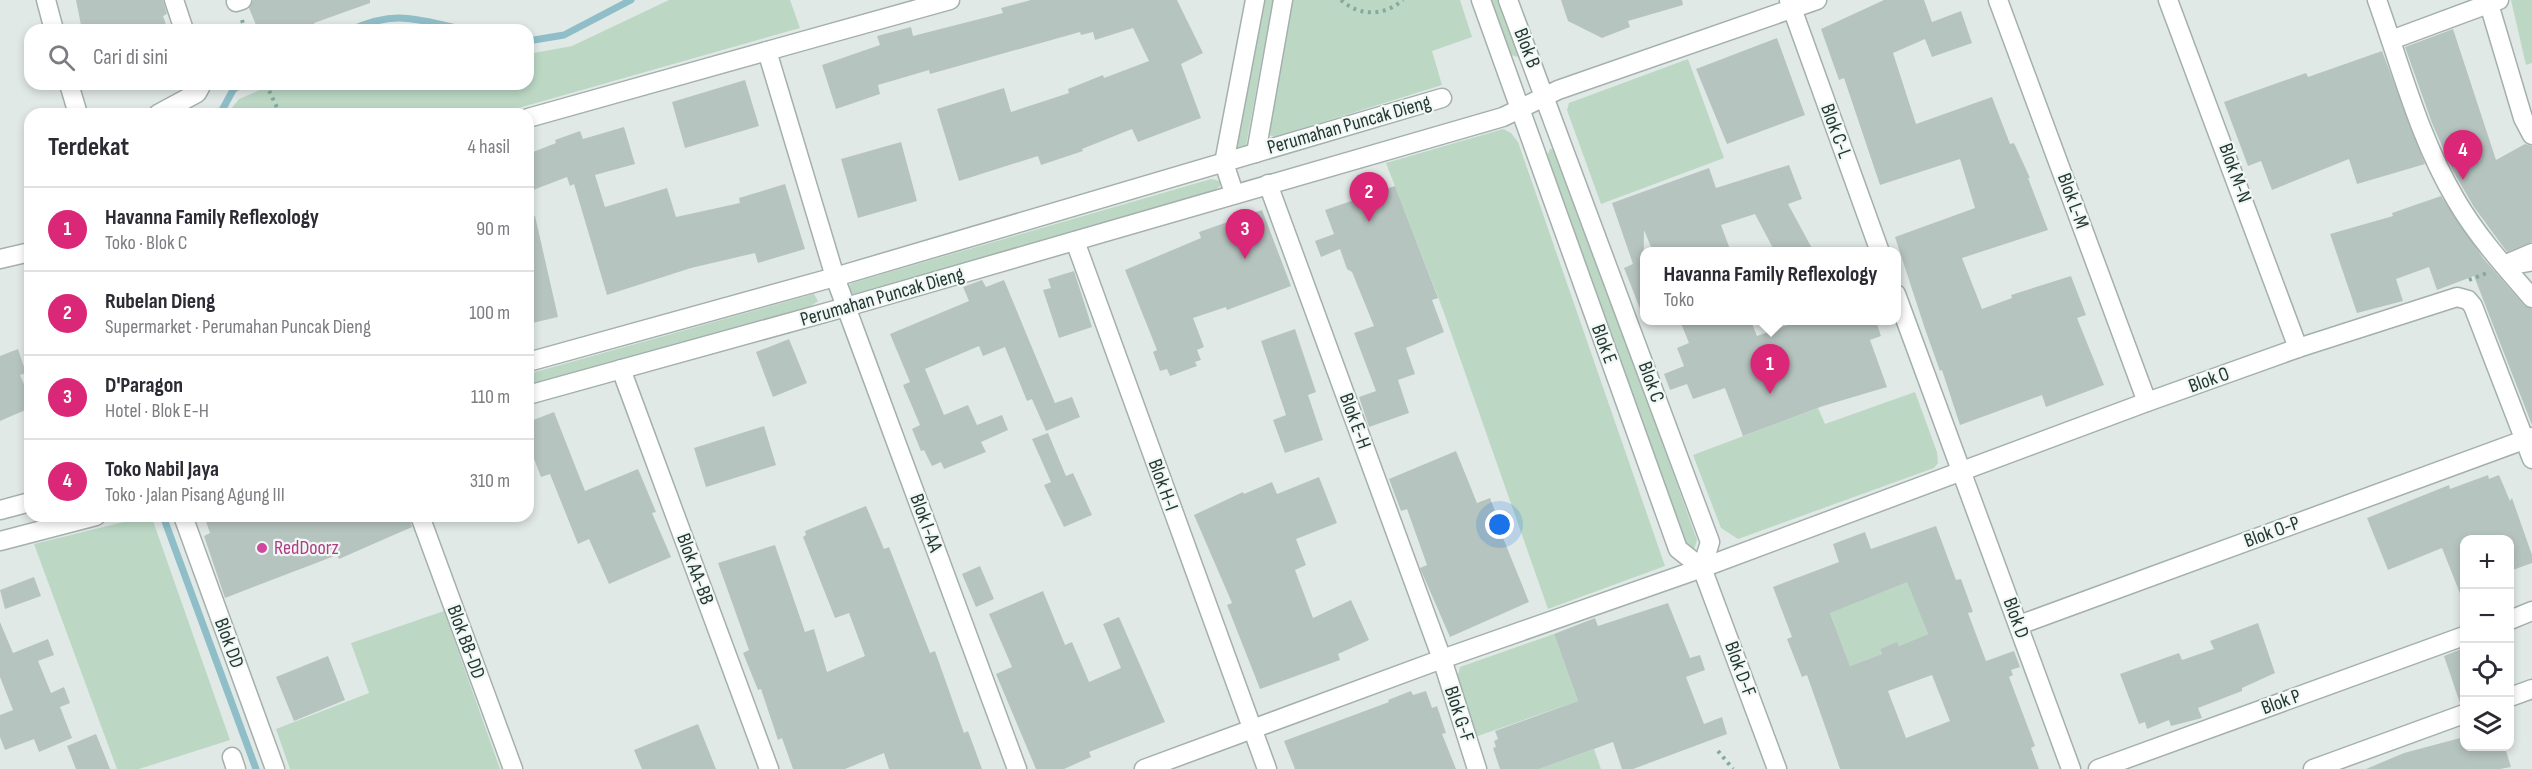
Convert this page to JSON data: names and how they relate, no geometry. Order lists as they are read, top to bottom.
{
  "streets": {
    "street": [
      "Blok B",
      "Perumahan Puncak Dieng",
      "Blok C-L",
      "Blok M-N",
      "Blok L-M",
      "Blok E",
      "Blok O",
      "Blok C",
      "Blok E-H",
      "Blok H-I",
      "Blok I-AA",
      "Blok O-P",
      "Blok AA-BB",
      "Blok D",
      "Blok BB-DD",
      "Blok DD",
      "Blok D-F",
      "Blok P",
      "Blok G-F"
    ]
  },
  "crossings": [
    ["Blok B", "Perumahan Puncak Dieng"],
    ["Blok B", "Blok C"],
    ["Perumahan Puncak Dieng", "Blok C-L"],
    ["Perumahan Puncak Dieng", "Blok E"],
    ["Perumahan Puncak Dieng", "Blok C"],
    ["Perumahan Puncak Dieng", "Blok E-H"],
    ["Perumahan Puncak Dieng", "Blok H-I"],
    ["Perumahan Puncak Dieng", "Blok I-AA"],
    ["Perumahan Puncak Dieng", "Blok AA-BB"],
    ["Blok M-N", "Blok O"],
    ["Blok L-M", "Blok O"],
    ["Blok E", "Blok O"],
    ["Blok E", "Blok C"],
    ["Blok E", "Blok D-F"],
    ["Blok O", "Blok C"],
    ["Blok O", "Blok E-H"],
    ["Blok O", "Blok H-I"],
    ["Blok O", "Blok O-P"],
    ["Blok O", "Blok D"],
    ["Blok O", "Blok D-F"],
    ["Blok O", "Blok G-F"],
    ["Blok C", "Blok D-F"],
    ["Blok E-H", "Blok G-F"],
    ["Blok O-P", "Blok D"]
  ],
  "places": ["RedDoorz"],
  "page": {
    "search": "Cari di sini",
    "heading": ["Terdekat", "4 hasil"],
    "pins": [
      "4",
      "2",
      "3",
      "1"
    ],
    "list": [
      {
        "mark": "1",
        "name": "Havanna Family Reflexology",
        "note": "Toko · Blok C",
        "value": "90 m"
      },
      {
        "mark": "2",
        "name": "Rubelan Dieng",
        "note": "Supermarket · Perumahan Puncak Dieng",
        "value": "100 m"
      },
      {
        "mark": "3",
        "name": "D'Paragon",
        "note": "Hotel · Blok E-H",
        "value": "110 m"
      },
      {
        "mark": "4",
        "name": "Toko Nabil Jaya",
        "note": "Toko · Jalan Pisang Agung III",
        "value": "310 m"
      }
    ],
    "popup": ["Havanna Family Reflexology", "Toko"],
    "map_buttons": ["+", "−"]
  }
}
